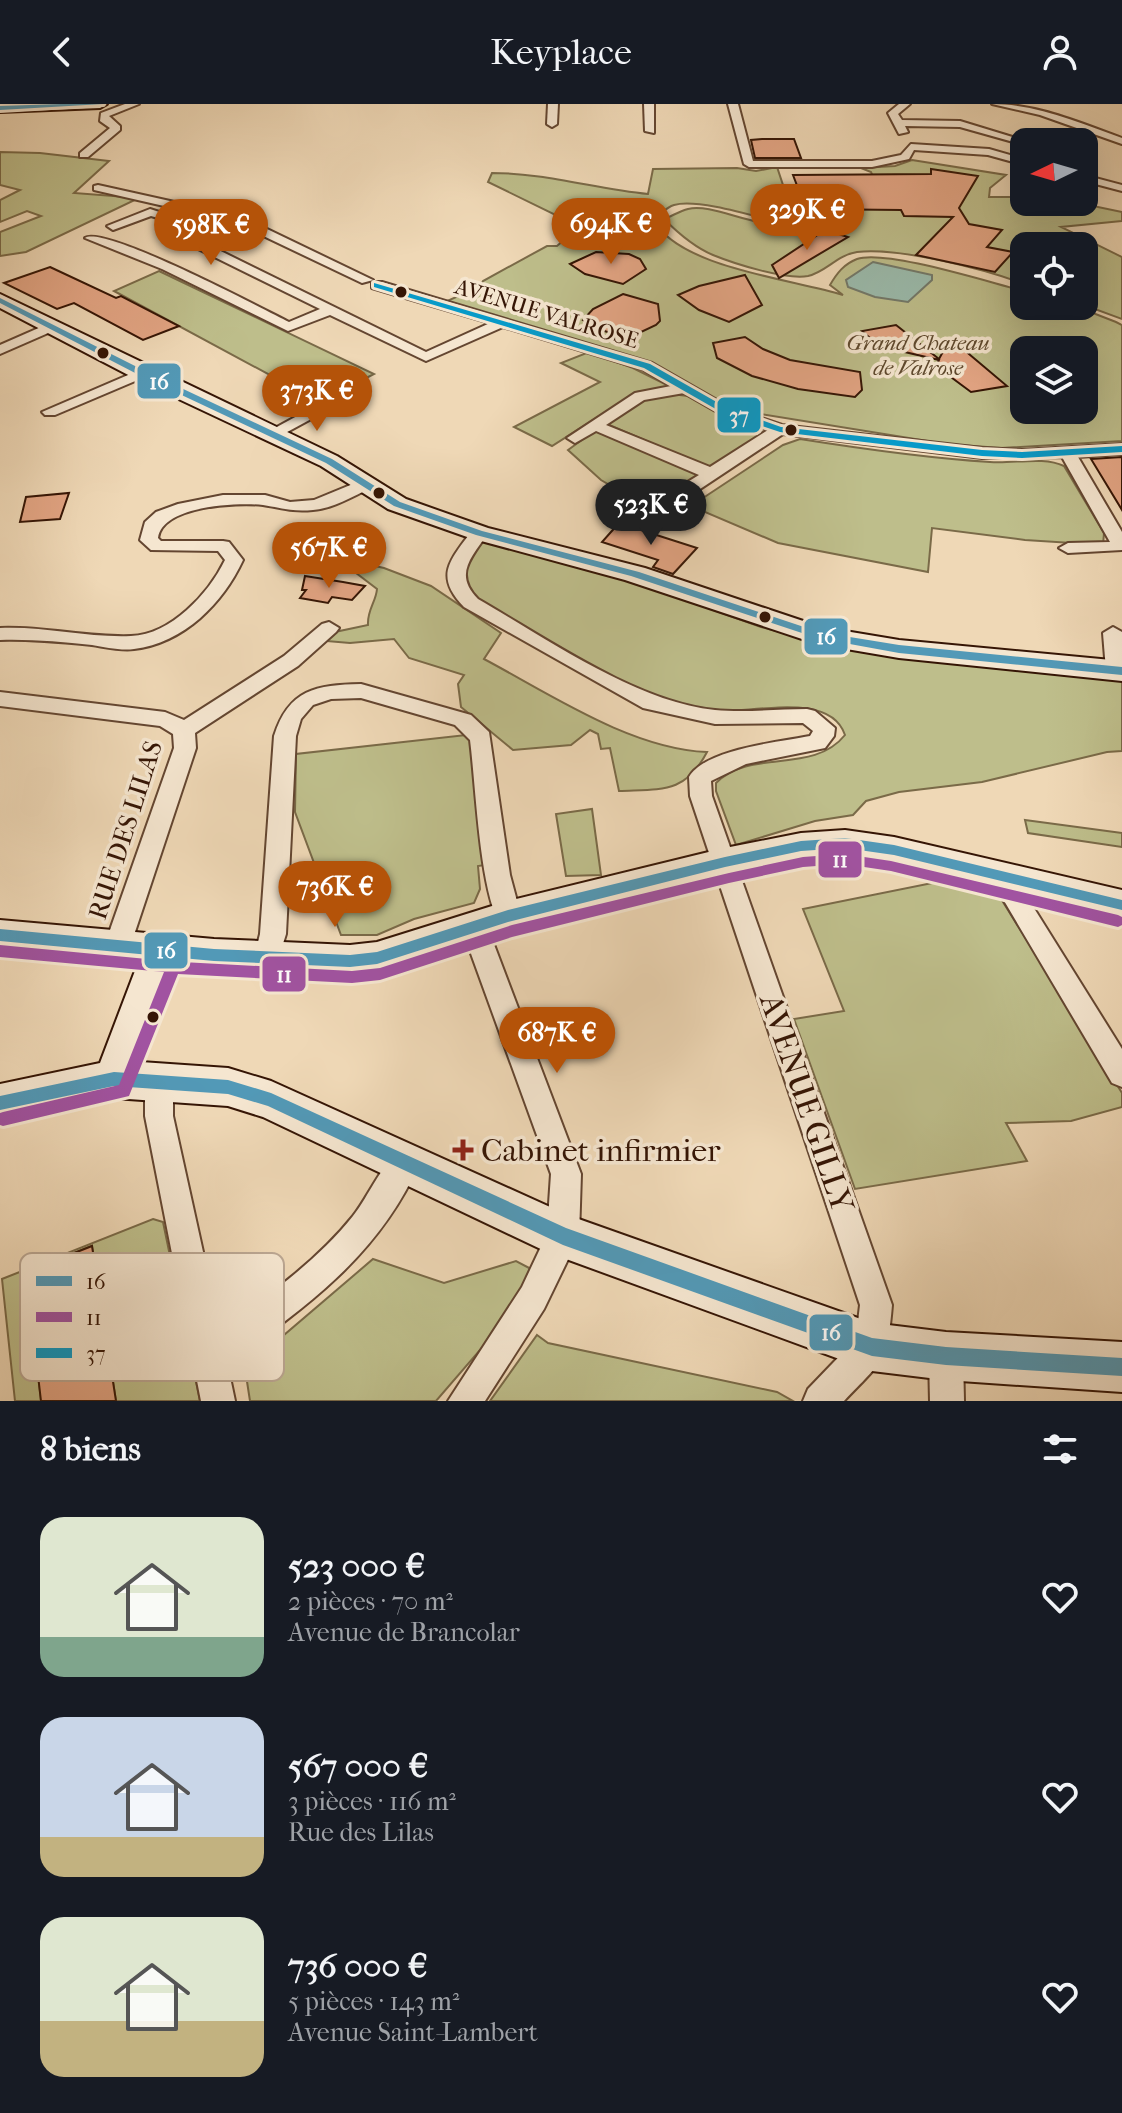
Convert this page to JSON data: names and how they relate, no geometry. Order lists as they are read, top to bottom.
{
  "streets": {
    "street": ["AVENUE VALROSE", "RUE DES LILAS", "AVENUE GILLY"]
  },
  "parks": ["Grand Chateau de Valrose"],
  "places": {
    "health": ["Cabinet infirmier"]
  },
  "lines": ["transit line 16", "transit line 37", "transit line 11"],
  "legend": ["16", "11", "37"],
  "north": "left",
  "page": {
    "header": "Keyplace",
    "price": [
      "329K €",
      "694K €",
      "598K €",
      "373K €",
      "523K €",
      "567K €",
      "736K €",
      "687K €"
    ],
    "heading": "8 biens",
    "list": [
      {
        "name": "523 000 €",
        "note": "2 pièces · 70 m² · Avenue de Brancolar"
      },
      {
        "name": "567 000 €",
        "note": "3 pièces · 116 m² · Rue des Lilas"
      },
      {
        "name": "736 000 €",
        "note": "5 pièces · 143 m² · Avenue Saint-Lambert"
      }
    ]
  }
}
